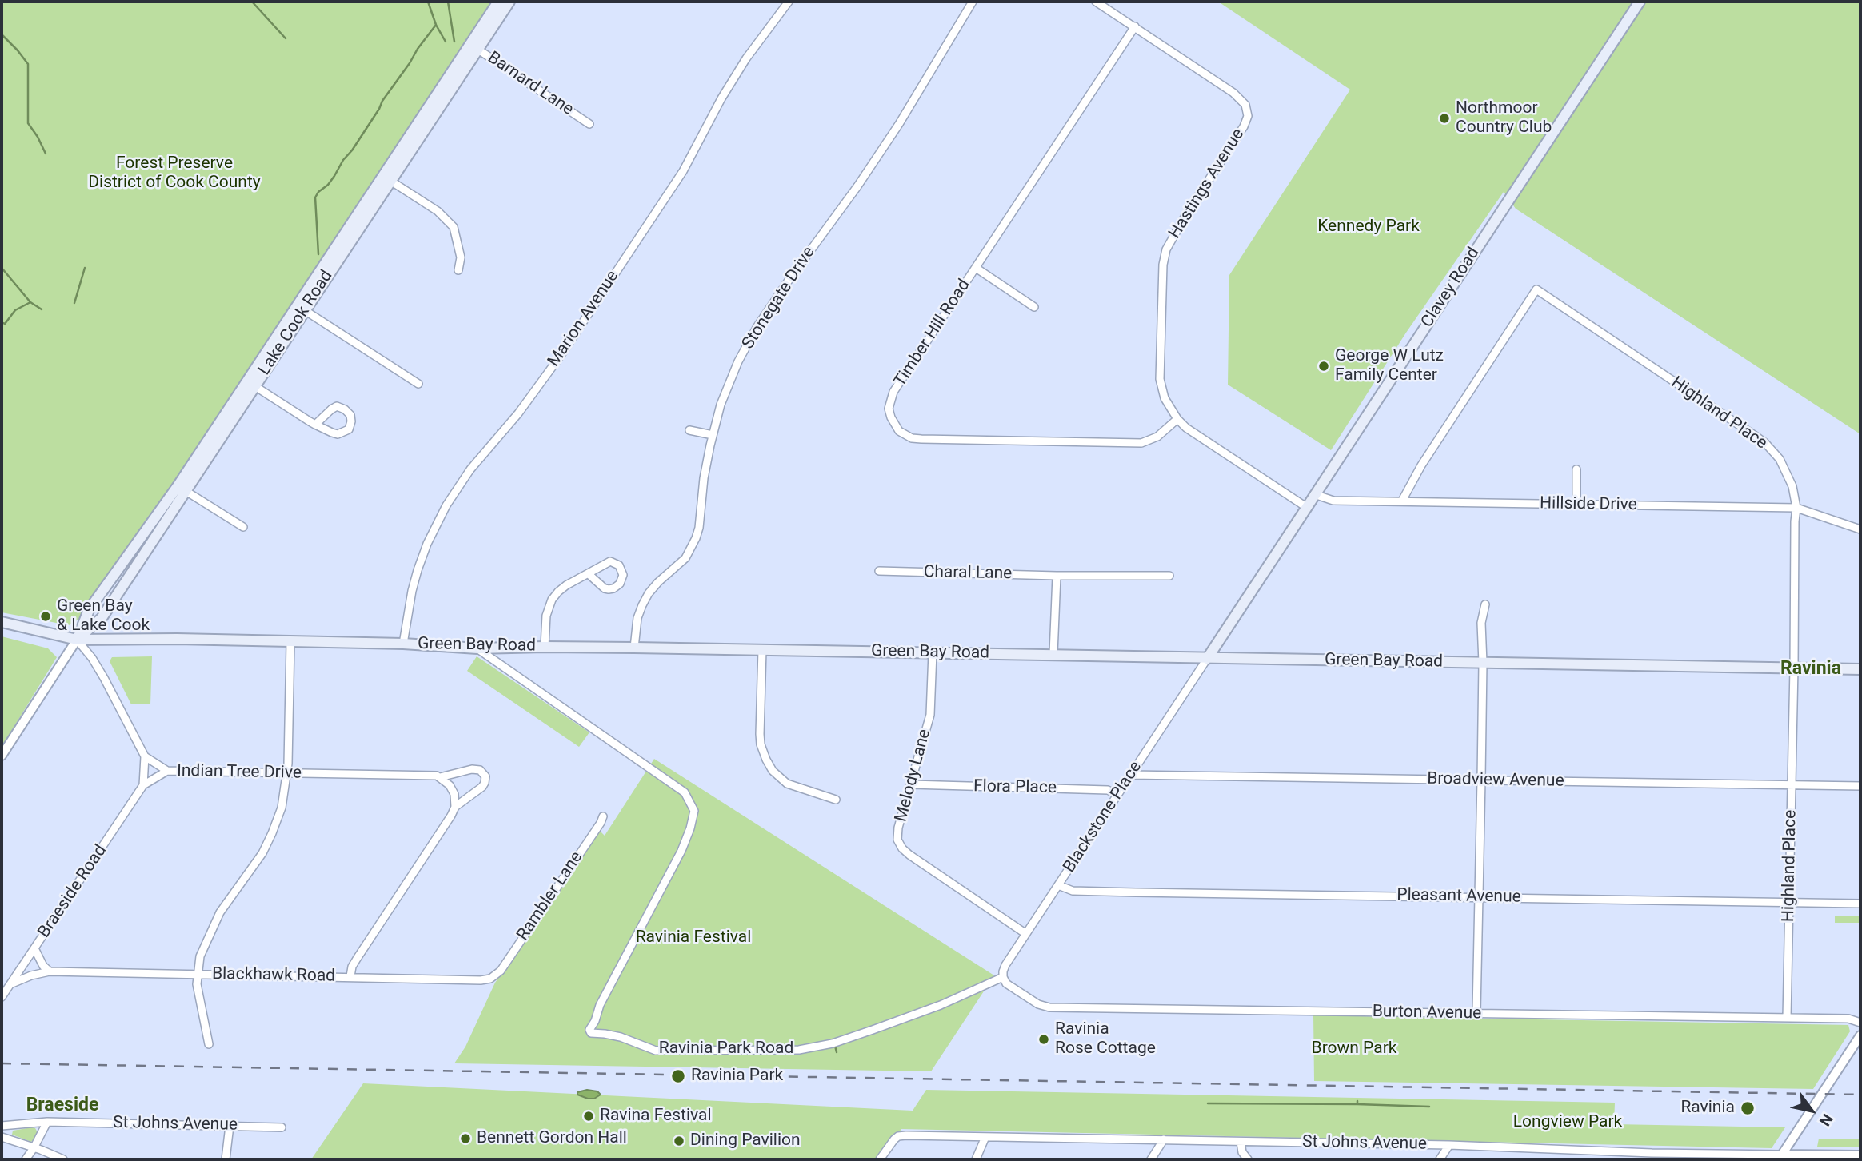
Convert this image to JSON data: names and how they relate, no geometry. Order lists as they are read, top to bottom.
{
  "streets": {
    "main road": ["Clavey Road", "Lake Cook Road", "Green Bay Road"],
    "street": [
      "Barnard Lane",
      "Hastings Avenue",
      "Stonegate Drive",
      "Marion Avenue",
      "Timber Hill Road",
      "Highland Place",
      "Hillside Drive",
      "Charal Lane",
      "Indian Tree Drive",
      "Melody Lane",
      "Broadview Avenue",
      "Flora Place",
      "Blackstone Place",
      "Braeside Road",
      "Rambler Lane",
      "Pleasant Avenue",
      "Blackhawk Road",
      "Burton Avenue",
      "Ravinia Park Road",
      "St Johns Avenue"
    ]
  },
  "crossings": [
    ["Barnard Lane", "Lake Cook Road"],
    ["Hastings Avenue", "Clavey Road"],
    ["Hastings Avenue", "Timber Hill Road"],
    ["Clavey Road", "Hillside Drive"],
    ["Clavey Road", "Green Bay Road"],
    ["Clavey Road", "Blackstone Place"],
    ["Stonegate Drive", "Green Bay Road"],
    ["Marion Avenue", "Green Bay Road"],
    ["Lake Cook Road", "Green Bay Road"],
    ["Lake Cook Road", "Indian Tree Drive"],
    ["Highland Place", "Hillside Drive"],
    ["Highland Place", "Green Bay Road"],
    ["Highland Place", "Broadview Avenue"],
    ["Highland Place", "Pleasant Avenue"],
    ["Highland Place", "Burton Avenue"],
    ["Green Bay Road", "Indian Tree Drive"],
    ["Green Bay Road", "Melody Lane"],
    ["Green Bay Road", "Blackstone Place"],
    ["Green Bay Road", "Ravinia Park Road"],
    ["Indian Tree Drive", "Braeside Road"],
    ["Indian Tree Drive", "Blackhawk Road"],
    ["Melody Lane", "Flora Place"],
    ["Melody Lane", "Blackstone Place"],
    ["Broadview Avenue", "Blackstone Place"],
    ["Flora Place", "Blackstone Place"],
    ["Blackstone Place", "Pleasant Avenue"],
    ["Blackstone Place", "Burton Avenue"],
    ["Blackstone Place", "Ravinia Park Road"],
    ["Braeside Road", "Blackhawk Road"],
    ["Rambler Lane", "Blackhawk Road"],
    ["Burton Avenue", "Ravinia Park Road"]
  ],
  "districts": ["Ravinia", "Braeside"],
  "parks": [
    "Forest Preserve District of Cook County",
    "Kennedy Park",
    "Ravinia Festival",
    "Brown Park",
    "Longview Park"
  ],
  "places": [
    "Northmoor Country Club",
    "George W Lutz Family Center",
    "Green Bay & Lake Cook",
    "Ravinia Rose Cottage",
    "Ravinia Park",
    "Ravinia",
    "Ravina Festival",
    "Bennett Gordon Hall",
    "Dining Pavilion"
  ],
  "north": "bottom right"
}
